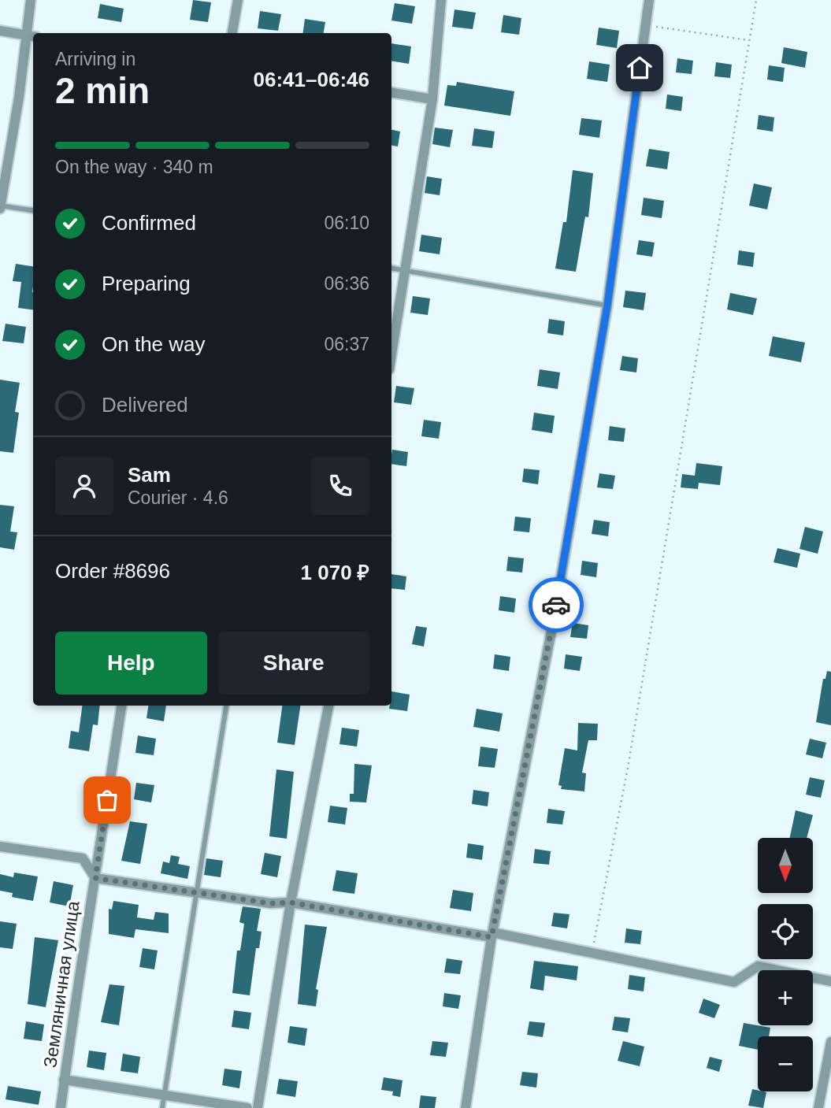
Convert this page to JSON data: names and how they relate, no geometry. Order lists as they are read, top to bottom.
{
  "streets": {
    "street": ["Земляничная улица"]
  },
  "north": "bottom",
  "page": {
    "heading": ["2 min", "Arriving in", "06:41–06:46"],
    "panel": [
      "Sam",
      "Courier · 4.6",
      "Order #8696",
      "1 070 ₽"
    ],
    "bar": "On the way · 340 m",
    "list": [
      ["Confirmed", "06:10"],
      ["Preparing", "06:36"],
      ["On the way", "06:37"],
      "Delivered"
    ],
    "buttons": ["Help", "Share"],
    "map_buttons": ["+", "−"]
  }
}
